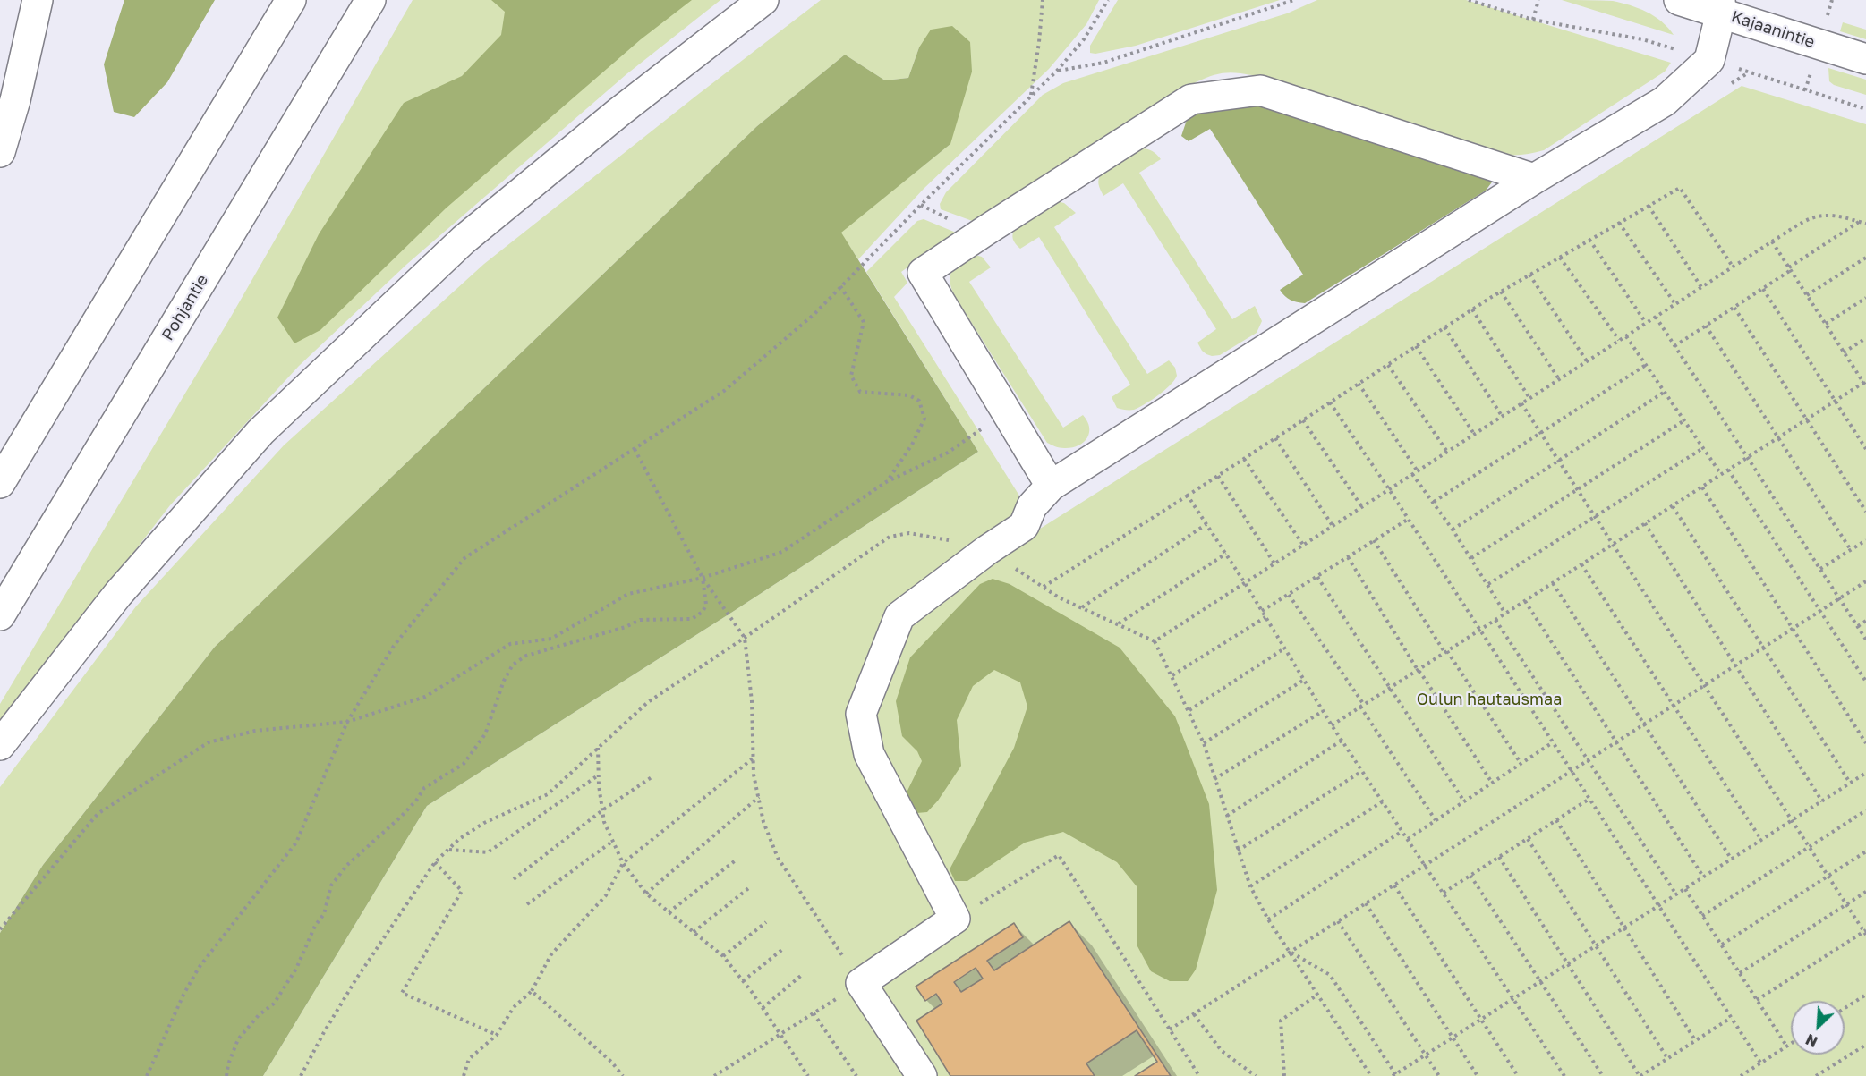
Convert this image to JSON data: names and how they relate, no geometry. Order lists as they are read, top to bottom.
{
  "streets": {
    "main road": ["Kajaanintie", "Pohjantie"]
  },
  "parks": ["Oulun hautausmaa"],
  "north": "bottom left"
}
